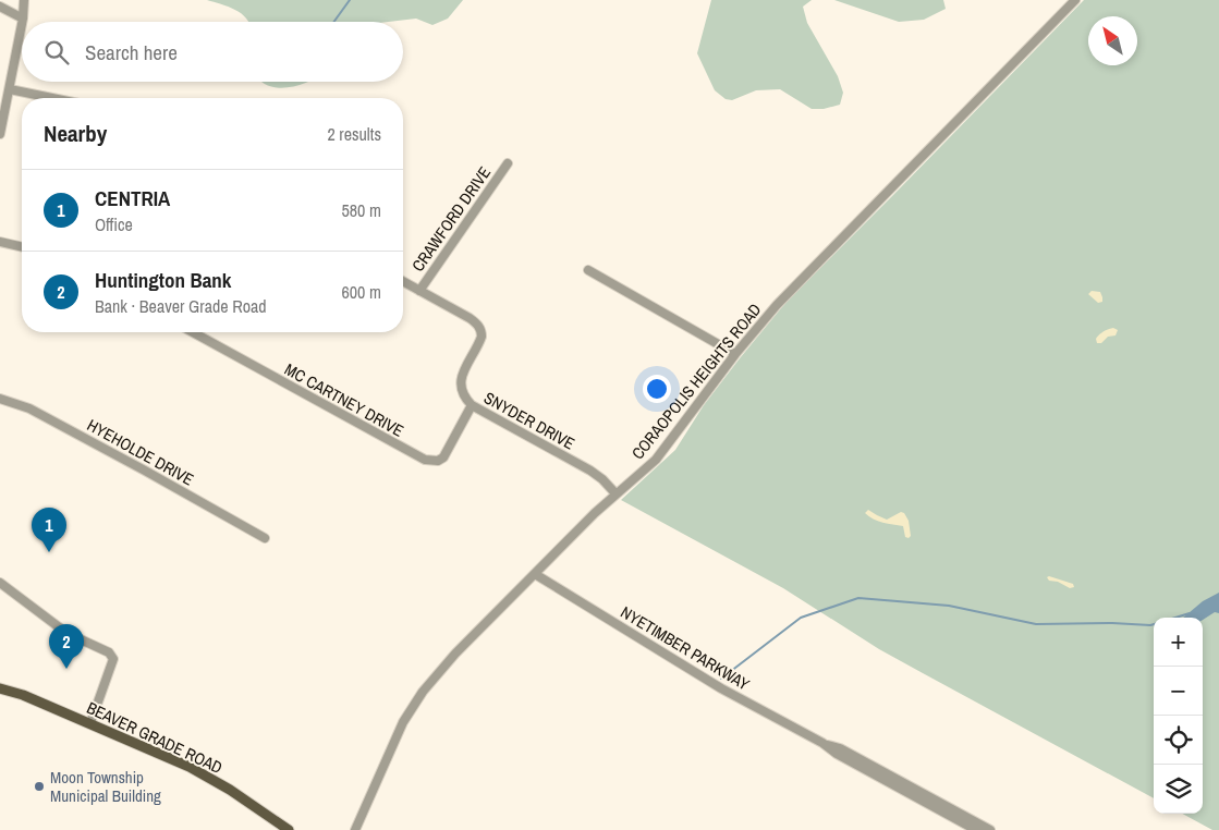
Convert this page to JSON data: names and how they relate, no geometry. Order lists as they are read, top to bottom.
{
  "streets": {
    "main road": ["BEAVER GRADE ROAD"],
    "street": [
      "CRAWFORD DRIVE",
      "CORAOPOLIS HEIGHTS ROAD",
      "MC CARTNEY DRIVE",
      "SNYDER DRIVE",
      "HYEHOLDE DRIVE",
      "NYETIMBER PARKWAY"
    ]
  },
  "crossings": [
    ["CRAWFORD DRIVE", "SNYDER DRIVE"],
    ["CORAOPOLIS HEIGHTS ROAD", "SNYDER DRIVE"],
    ["CORAOPOLIS HEIGHTS ROAD", "NYETIMBER PARKWAY"],
    ["MC CARTNEY DRIVE", "SNYDER DRIVE"]
  ],
  "places": ["Moon Township Municipal Building"],
  "north": "top left",
  "page": {
    "search": "Search here",
    "heading": ["Nearby", "2 results"],
    "list": [
      {
        "mark": "1",
        "name": "CENTRIA",
        "note": "Office",
        "value": "580 m"
      },
      {
        "mark": "2",
        "name": "Huntington Bank",
        "note": "Bank · Beaver Grade Road",
        "value": "600 m"
      }
    ],
    "pins": ["1", "2"],
    "map_buttons": ["+", "−"]
  }
}
